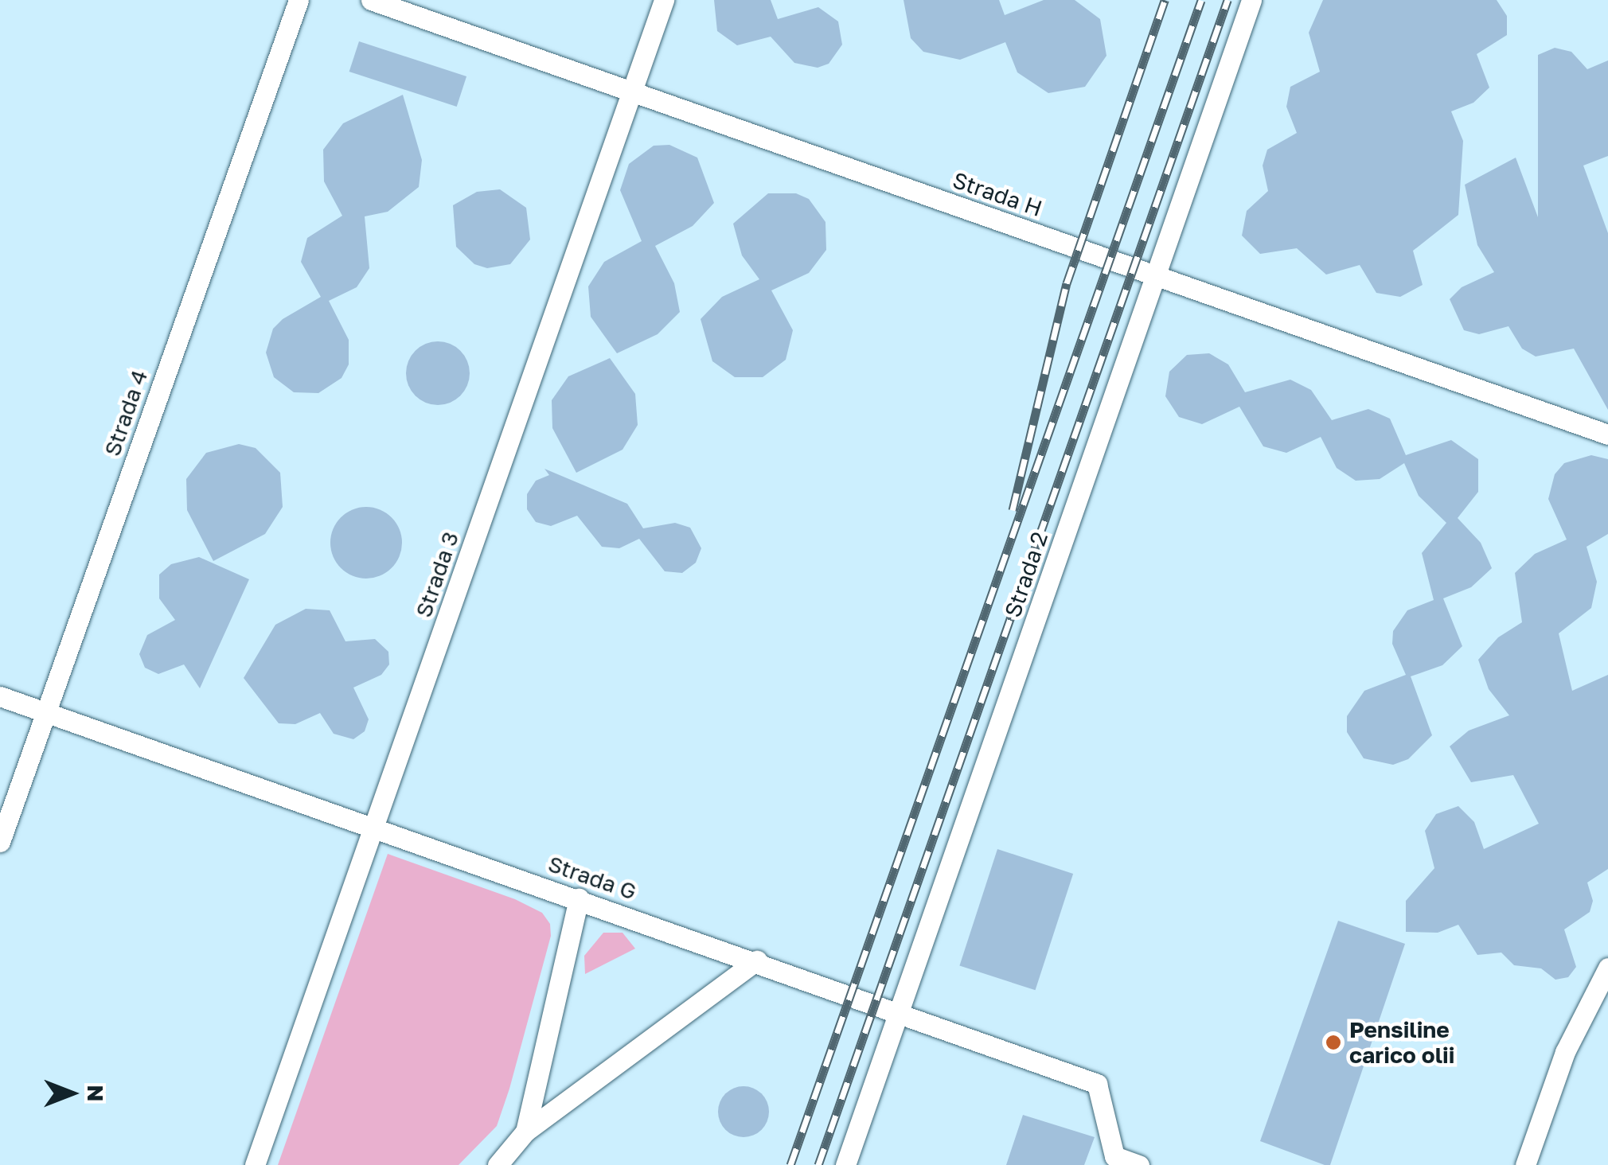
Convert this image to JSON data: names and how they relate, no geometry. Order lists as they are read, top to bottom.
{
  "streets": {
    "lane": [
      "Strada H",
      "Strada 4",
      "Strada 3",
      "Strada 2",
      "Strada G"
    ]
  },
  "crossings": [
    ["Strada H", "Strada 3"],
    ["Strada H", "Strada 2"],
    ["Strada 4", "Strada G"],
    ["Strada 3", "Strada G"],
    ["Strada 2", "Strada G"]
  ],
  "places": ["Pensiline carico olii"],
  "north": "right"
}
